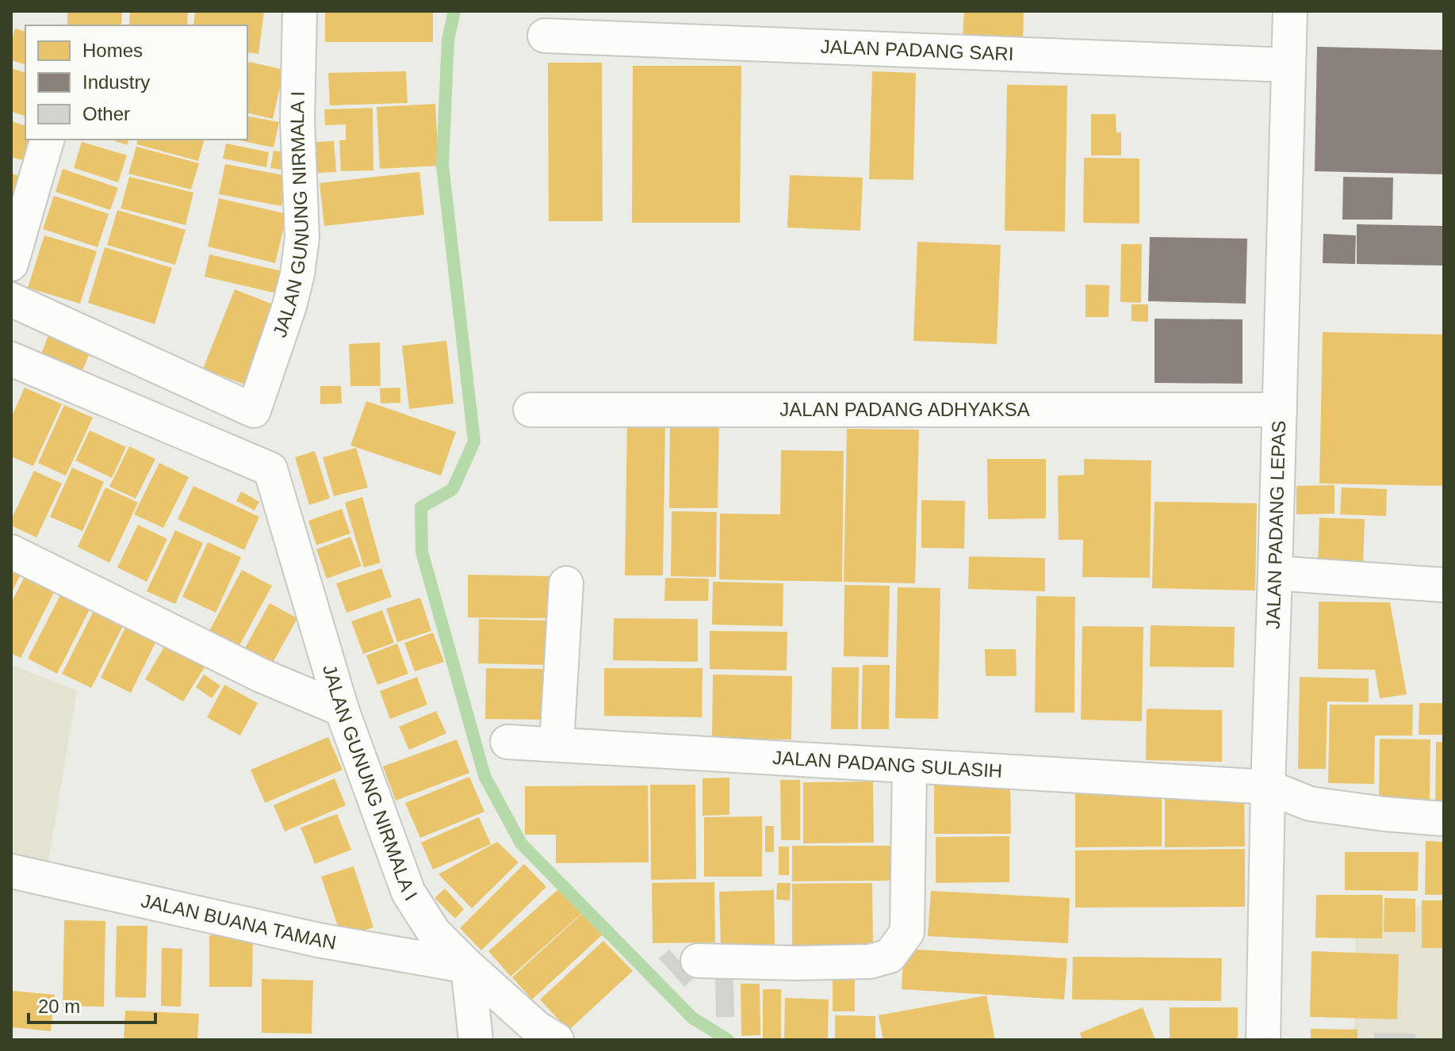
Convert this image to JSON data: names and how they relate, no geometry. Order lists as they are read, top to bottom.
{
  "streets": {
    "street": [
      "JALAN PADANG SARI",
      "JALAN GUNUNG NIRMALA I",
      "JALAN PADANG ADHYAKSA",
      "JALAN PADANG LEPAS",
      "JALAN PADANG SULASIH",
      "JALAN BUANA TAMAN"
    ]
  },
  "crossings": [
    ["JALAN PADANG SARI", "JALAN PADANG LEPAS"],
    ["JALAN GUNUNG NIRMALA I", "JALAN BUANA TAMAN"],
    ["JALAN PADANG ADHYAKSA", "JALAN PADANG LEPAS"],
    ["JALAN PADANG LEPAS", "JALAN PADANG SULASIH"]
  ],
  "legend": ["Homes", "Industry", "Other"],
  "scale_bar": "20 m"
}
